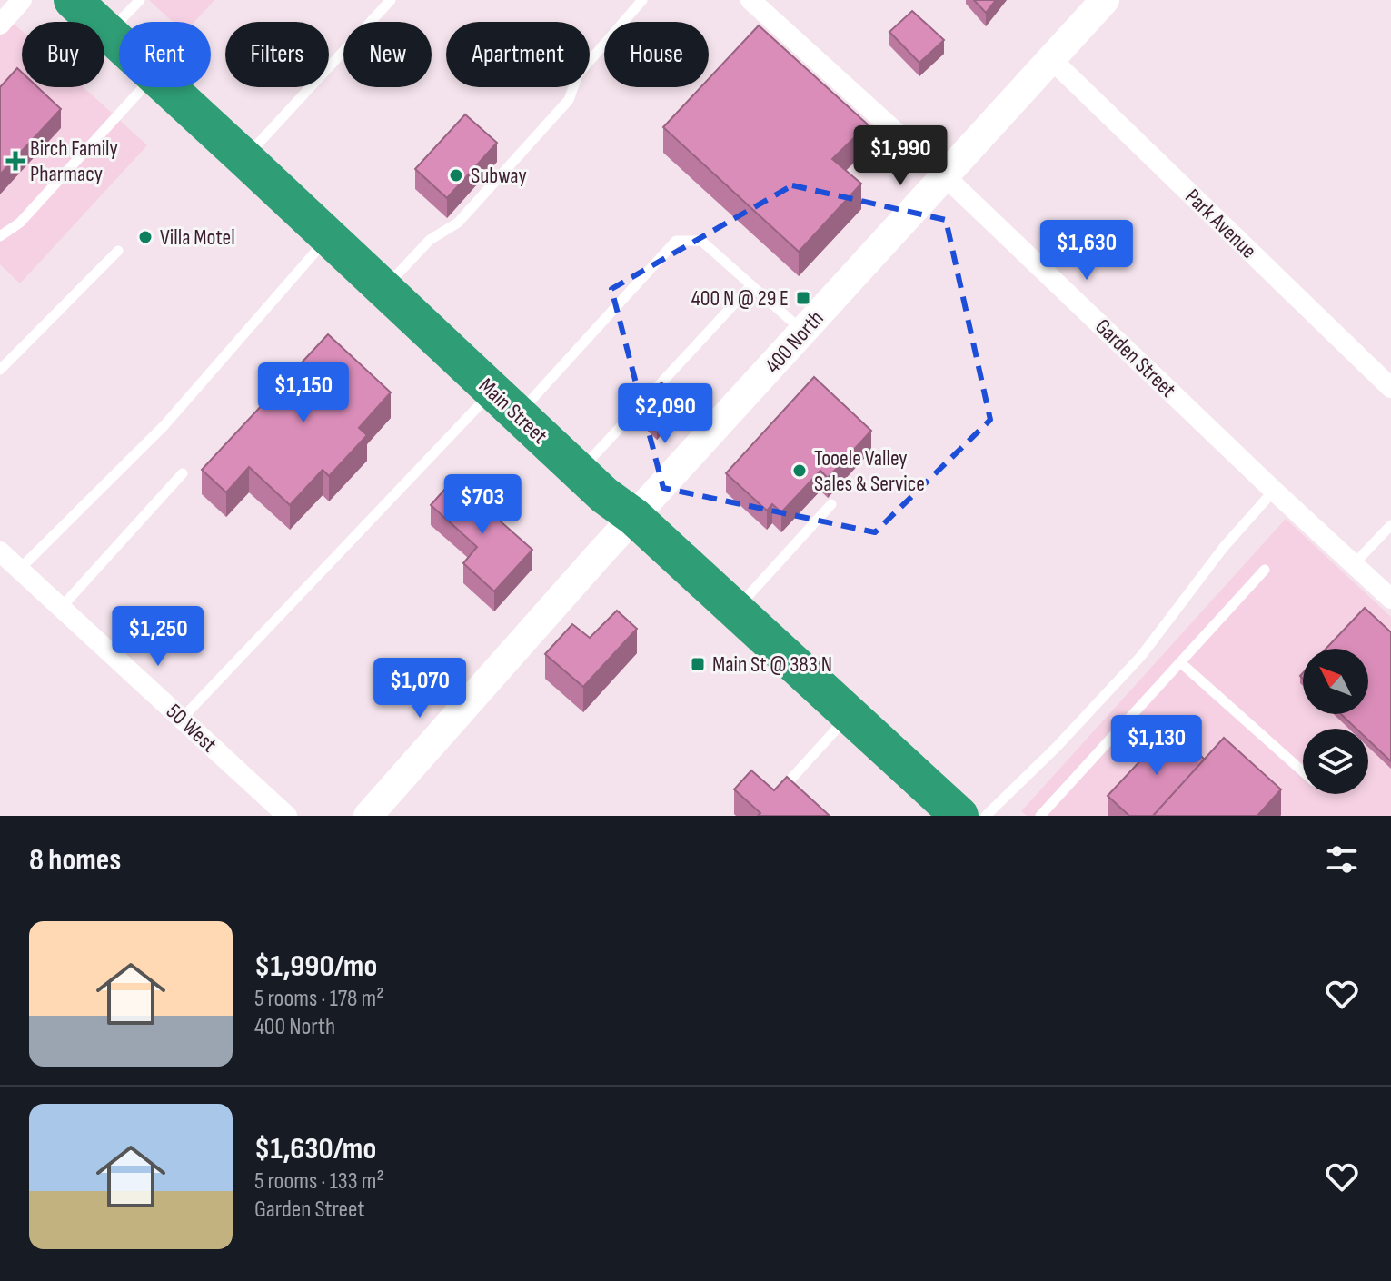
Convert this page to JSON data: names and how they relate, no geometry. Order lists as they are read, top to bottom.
{
  "streets": {
    "highway": ["Main Street"],
    "street": [
      "Park Avenue",
      "400 North",
      "Garden Street",
      "50 West"
    ]
  },
  "crossings": [
    ["Park Avenue", "400 North"],
    ["400 North", "Garden Street"],
    ["400 North", "Main Street"]
  ],
  "places": {
    "health": ["Birch Family Pharmacy"],
    "other": ["Subway", "Villa Motel", "Tooele Valley Sales & Service"],
    "transit": ["400 N @ 29 E", "Main St @ 383 N"]
  },
  "north": "top left",
  "page": {
    "chip": [
      "Buy",
      "Rent",
      "Filters",
      "New",
      "Apartment",
      "House"
    ],
    "price": [
      "$1,990",
      "$1,630",
      "$1,150",
      "$2,090",
      "$703",
      "$1,250",
      "$1,070",
      "$1,130"
    ],
    "heading": "8 homes",
    "list": [
      {
        "name": "$1,990/mo",
        "note": "5 rooms · 178 m² · 400 North"
      },
      {
        "name": "$1,630/mo",
        "note": "5 rooms · 133 m² · Garden Street"
      }
    ]
  }
}
